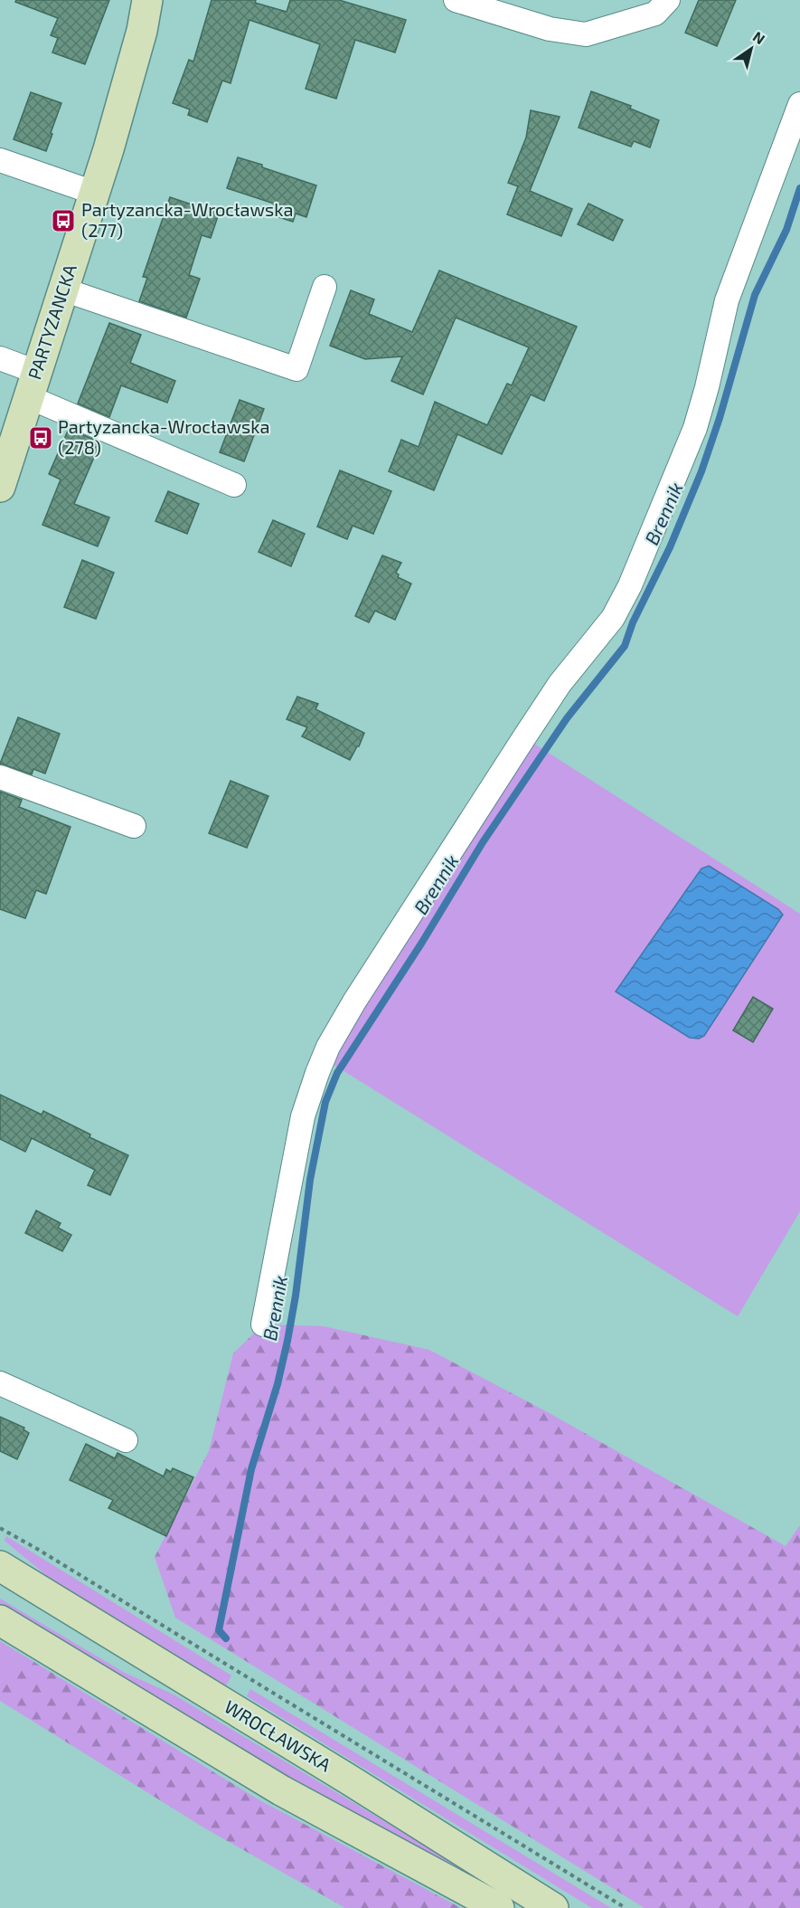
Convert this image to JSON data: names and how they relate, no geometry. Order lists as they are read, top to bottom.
{
  "streets": {
    "main road": ["PARTYZANCKA", "WROCŁAWSKA"]
  },
  "water": ["Brennik"],
  "places": {
    "bus stop": ["Partyzancka-Wrocławska (277)", "Partyzancka-Wrocławska (278)"]
  },
  "north": "top right"
}
